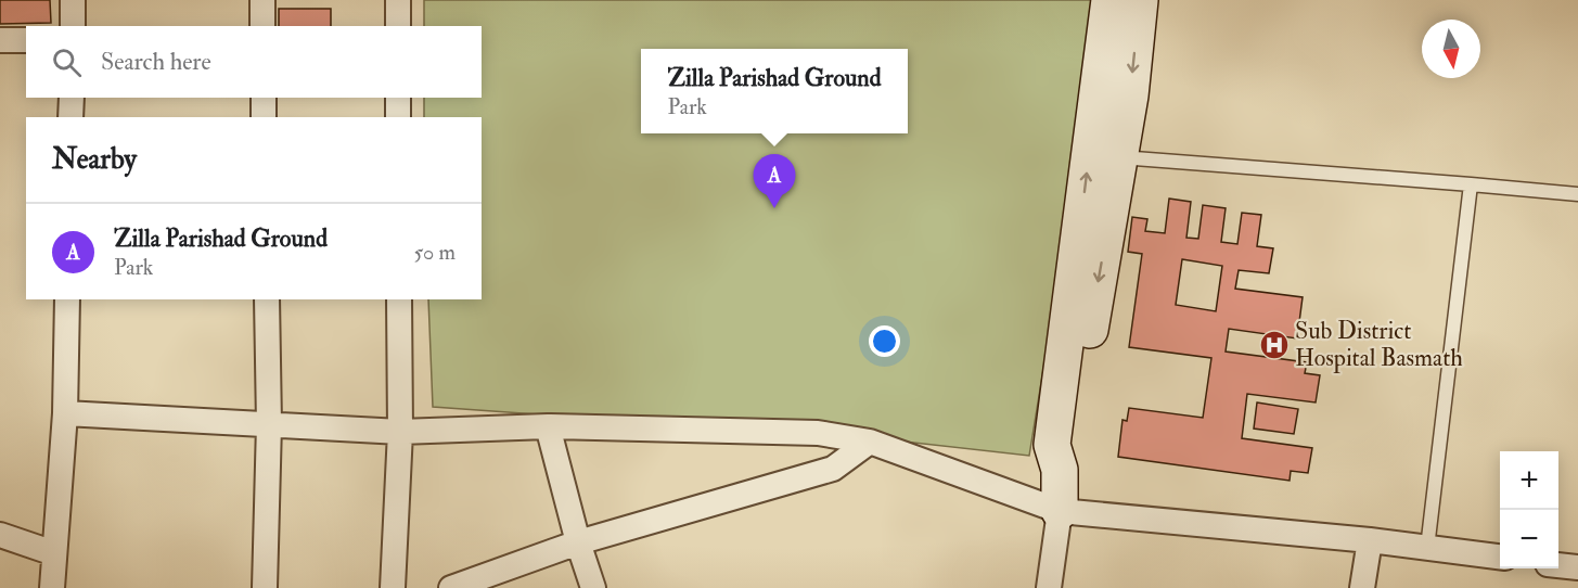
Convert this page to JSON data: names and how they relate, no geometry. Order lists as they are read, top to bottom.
{
  "places": {
    "hospital": ["Sub District Hospital Basmath"]
  },
  "north": "bottom",
  "page": {
    "search": "Search here",
    "popup": ["Zilla Parishad Ground", "Park"],
    "heading": "Nearby",
    "pins": "A",
    "list": [
      {
        "mark": "A",
        "name": "Zilla Parishad Ground",
        "note": "Park",
        "value": "50 m"
      }
    ],
    "map_buttons": ["+", "−"]
  }
}
